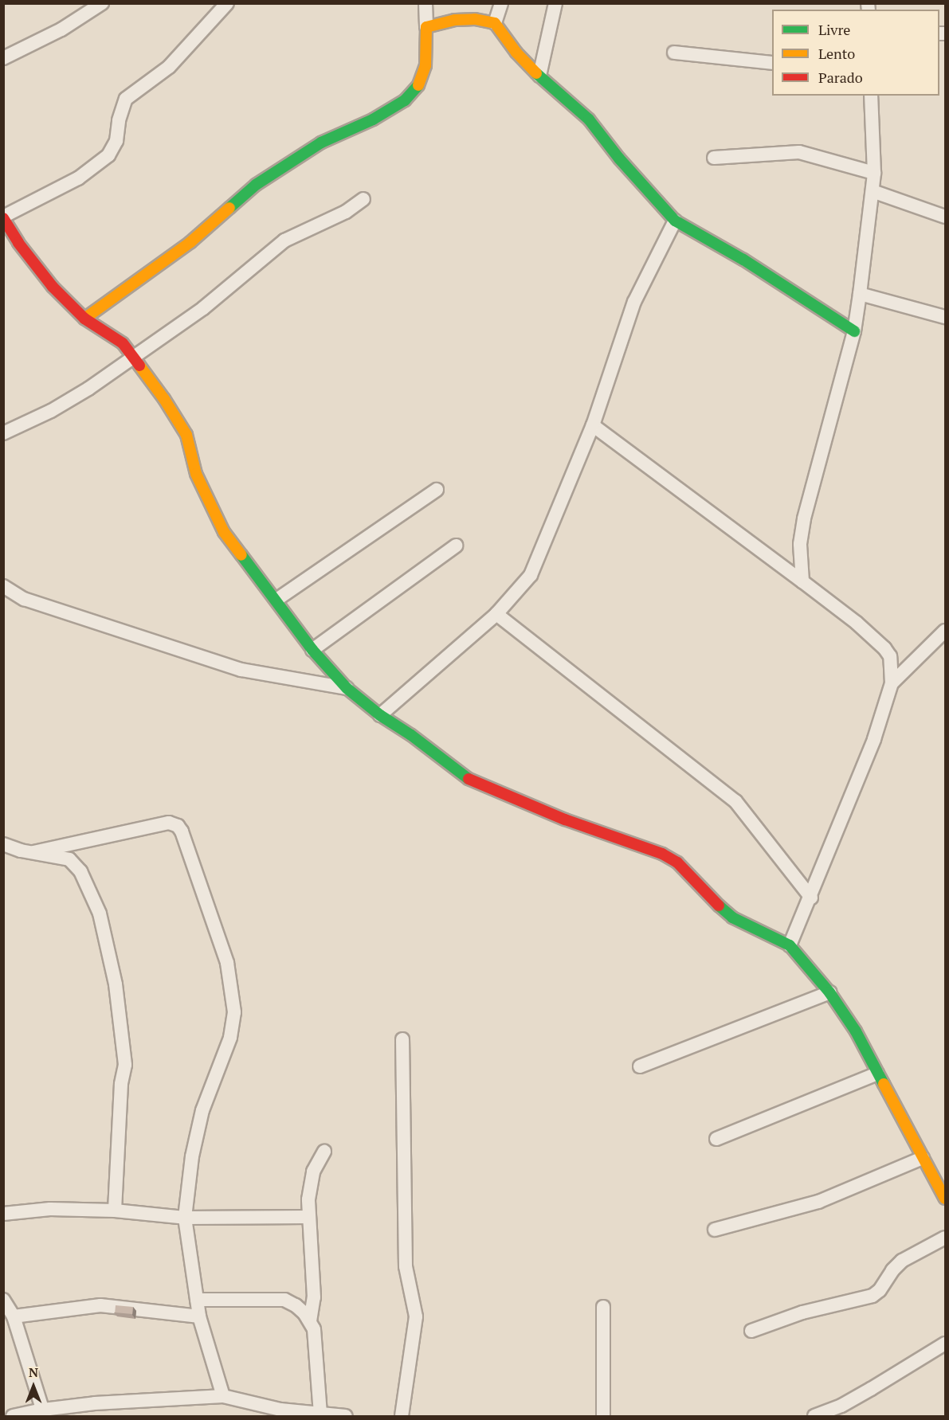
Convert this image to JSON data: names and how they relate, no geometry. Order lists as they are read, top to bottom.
{
  "legend": ["Livre", "Lento", "Parado"],
  "north": "top"
}
